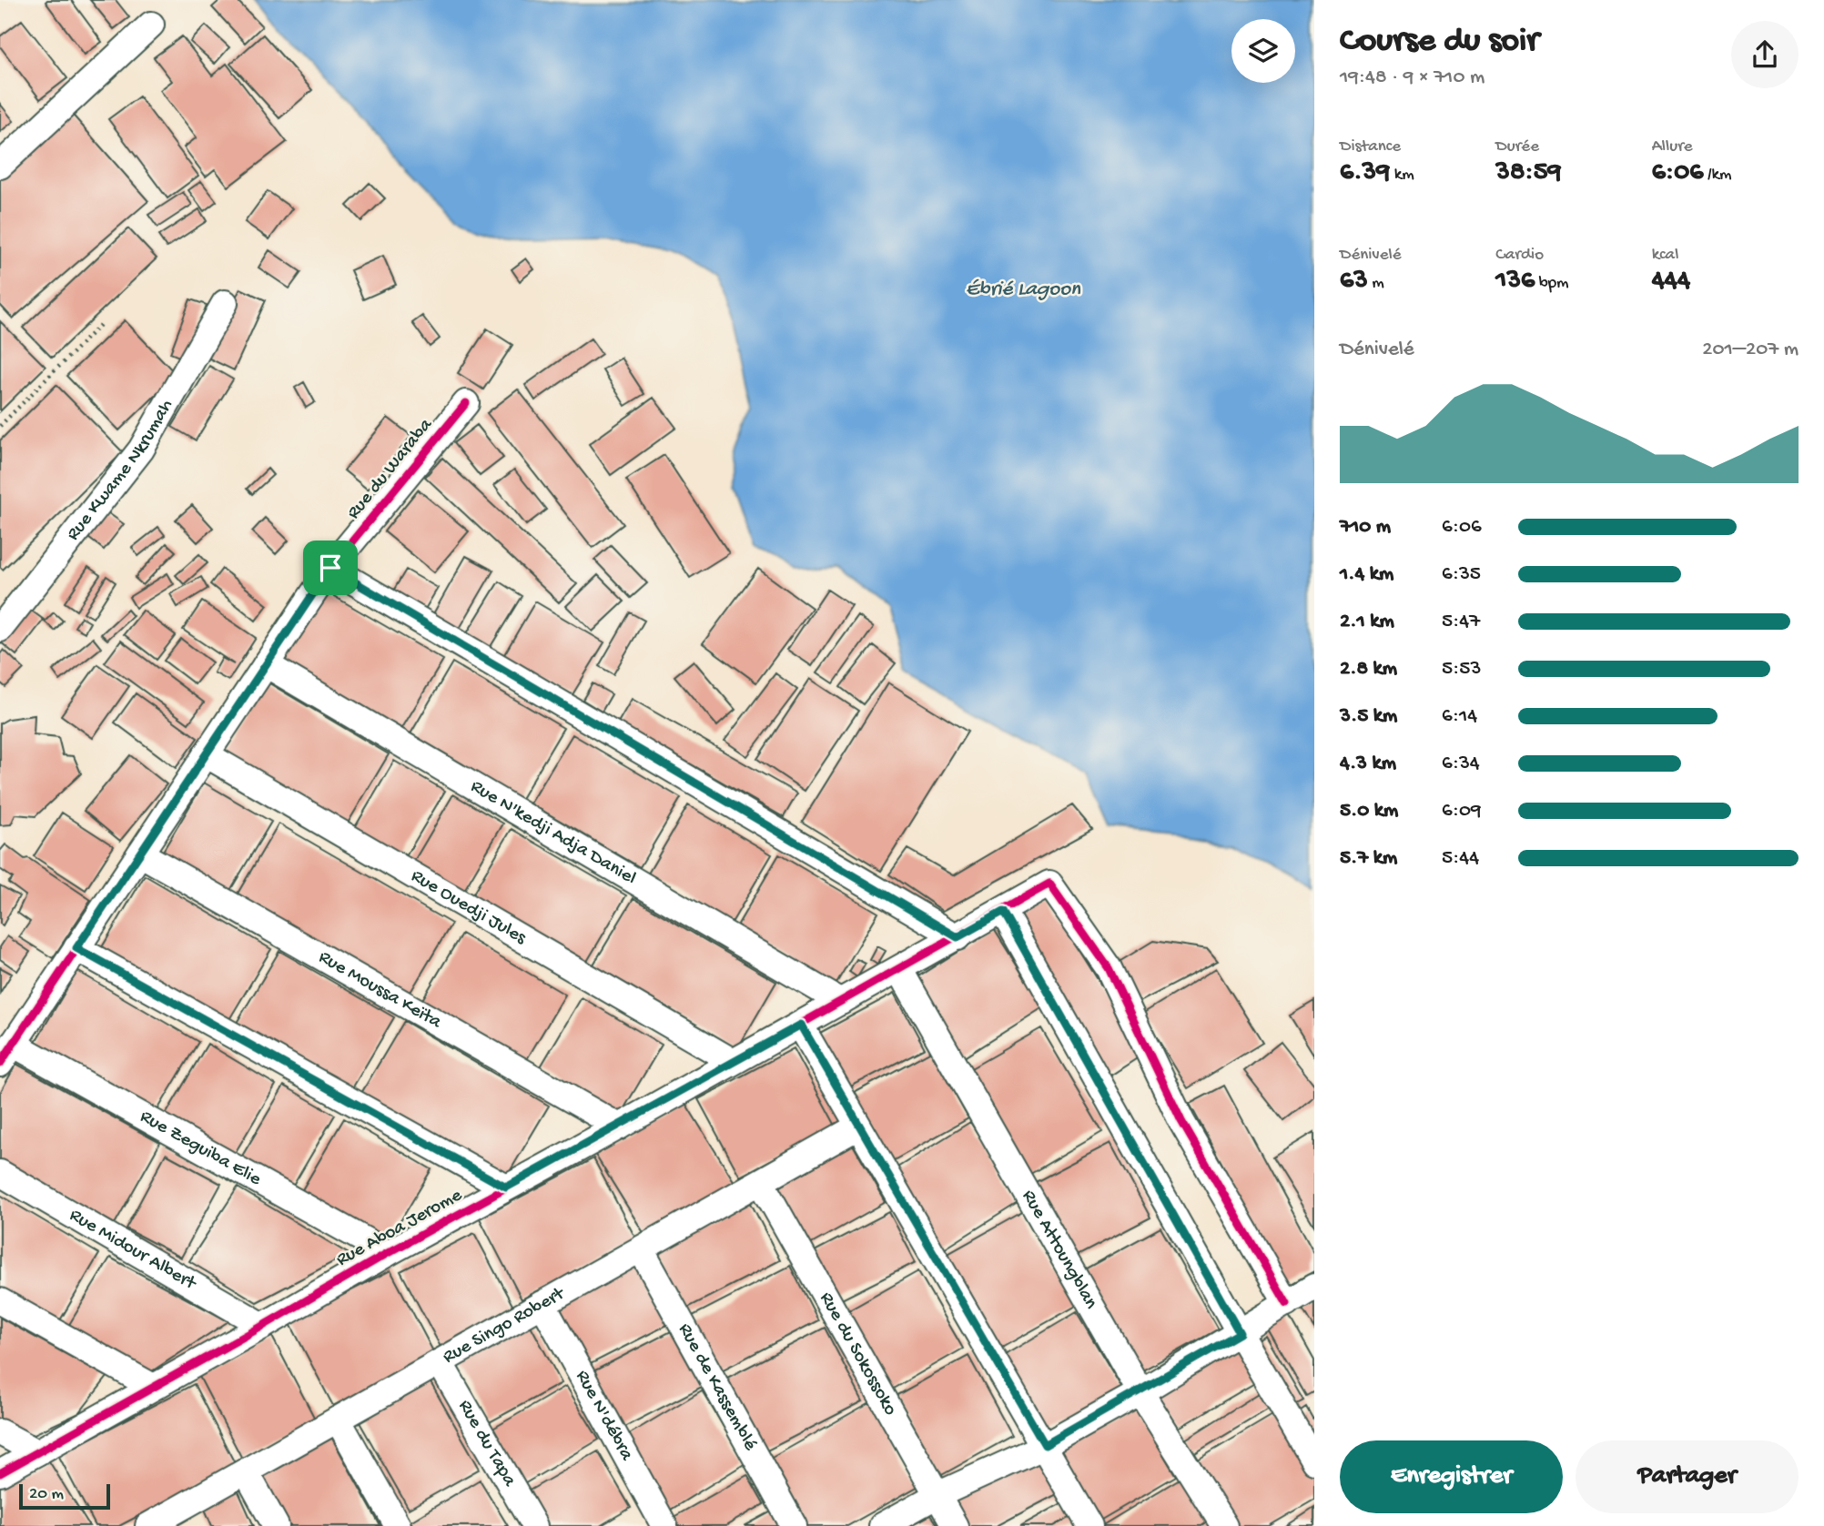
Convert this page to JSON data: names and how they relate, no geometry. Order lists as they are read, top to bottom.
{
  "streets": {
    "street": [
      "Rue du Waraba",
      "Rue Kwame Nkrumah",
      "Rue N'kedji Adja Daniel",
      "Rue Ouedji Jules",
      "Rue Moussa Keïta",
      "Rue Zeguiba Elie",
      "Rue Aboa Jerome",
      "Rue Midour Albert",
      "Rue Attoungblan",
      "Rue Singo Robert",
      "Rue du Sokossoko",
      "Rue de Kassemblé",
      "Rue N'débra",
      "Rue du Tapa"
    ]
  },
  "crossings": [
    ["Rue du Waraba", "Rue N'kedji Adja Daniel"],
    ["Rue du Waraba", "Rue Ouedji Jules"],
    ["Rue du Waraba", "Rue Moussa Keïta"],
    ["Rue du Waraba", "Rue Zeguiba Elie"],
    ["Rue N'kedji Adja Daniel", "Rue Aboa Jerome"],
    ["Rue Ouedji Jules", "Rue Aboa Jerome"],
    ["Rue Moussa Keïta", "Rue Aboa Jerome"],
    ["Rue Zeguiba Elie", "Rue Aboa Jerome"],
    ["Rue Aboa Jerome", "Rue Midour Albert"],
    ["Rue Aboa Jerome", "Rue Attoungblan"],
    ["Rue Singo Robert", "Rue du Sokossoko"],
    ["Rue Singo Robert", "Rue de Kassemblé"],
    ["Rue Singo Robert", "Rue N'débra"],
    ["Rue Singo Robert", "Rue du Tapa"]
  ],
  "water": ["Ébrié Lagoon"],
  "scale_bar": "20 m",
  "page": {
    "heading": ["Course du soir", "19:48 · 9 × 710 m"],
    "stats": [
      ["Distance", "6.39 km"],
      ["Durée", "38:59"],
      ["Allure", "6:06 /km"],
      ["Dénivelé", "63 m"],
      ["Cardio", "136 bpm"],
      ["kcal", "444"]
    ],
    "chart": ["Dénivelé", "201–207 m"],
    "list": [
      {
        "name": "710 m",
        "note": "6:06"
      },
      {
        "name": "1.4 km",
        "note": "6:35"
      },
      {
        "name": "2.1 km",
        "note": "5:47"
      },
      {
        "name": "2.8 km",
        "note": "5:53"
      },
      {
        "name": "3.5 km",
        "note": "6:14"
      },
      {
        "name": "4.3 km",
        "note": "6:34"
      },
      {
        "name": "5.0 km",
        "note": "6:09"
      },
      {
        "name": "5.7 km",
        "note": "5:44"
      }
    ],
    "buttons": ["Enregistrer", "Partager"],
    "scale": "20 m"
  }
}
